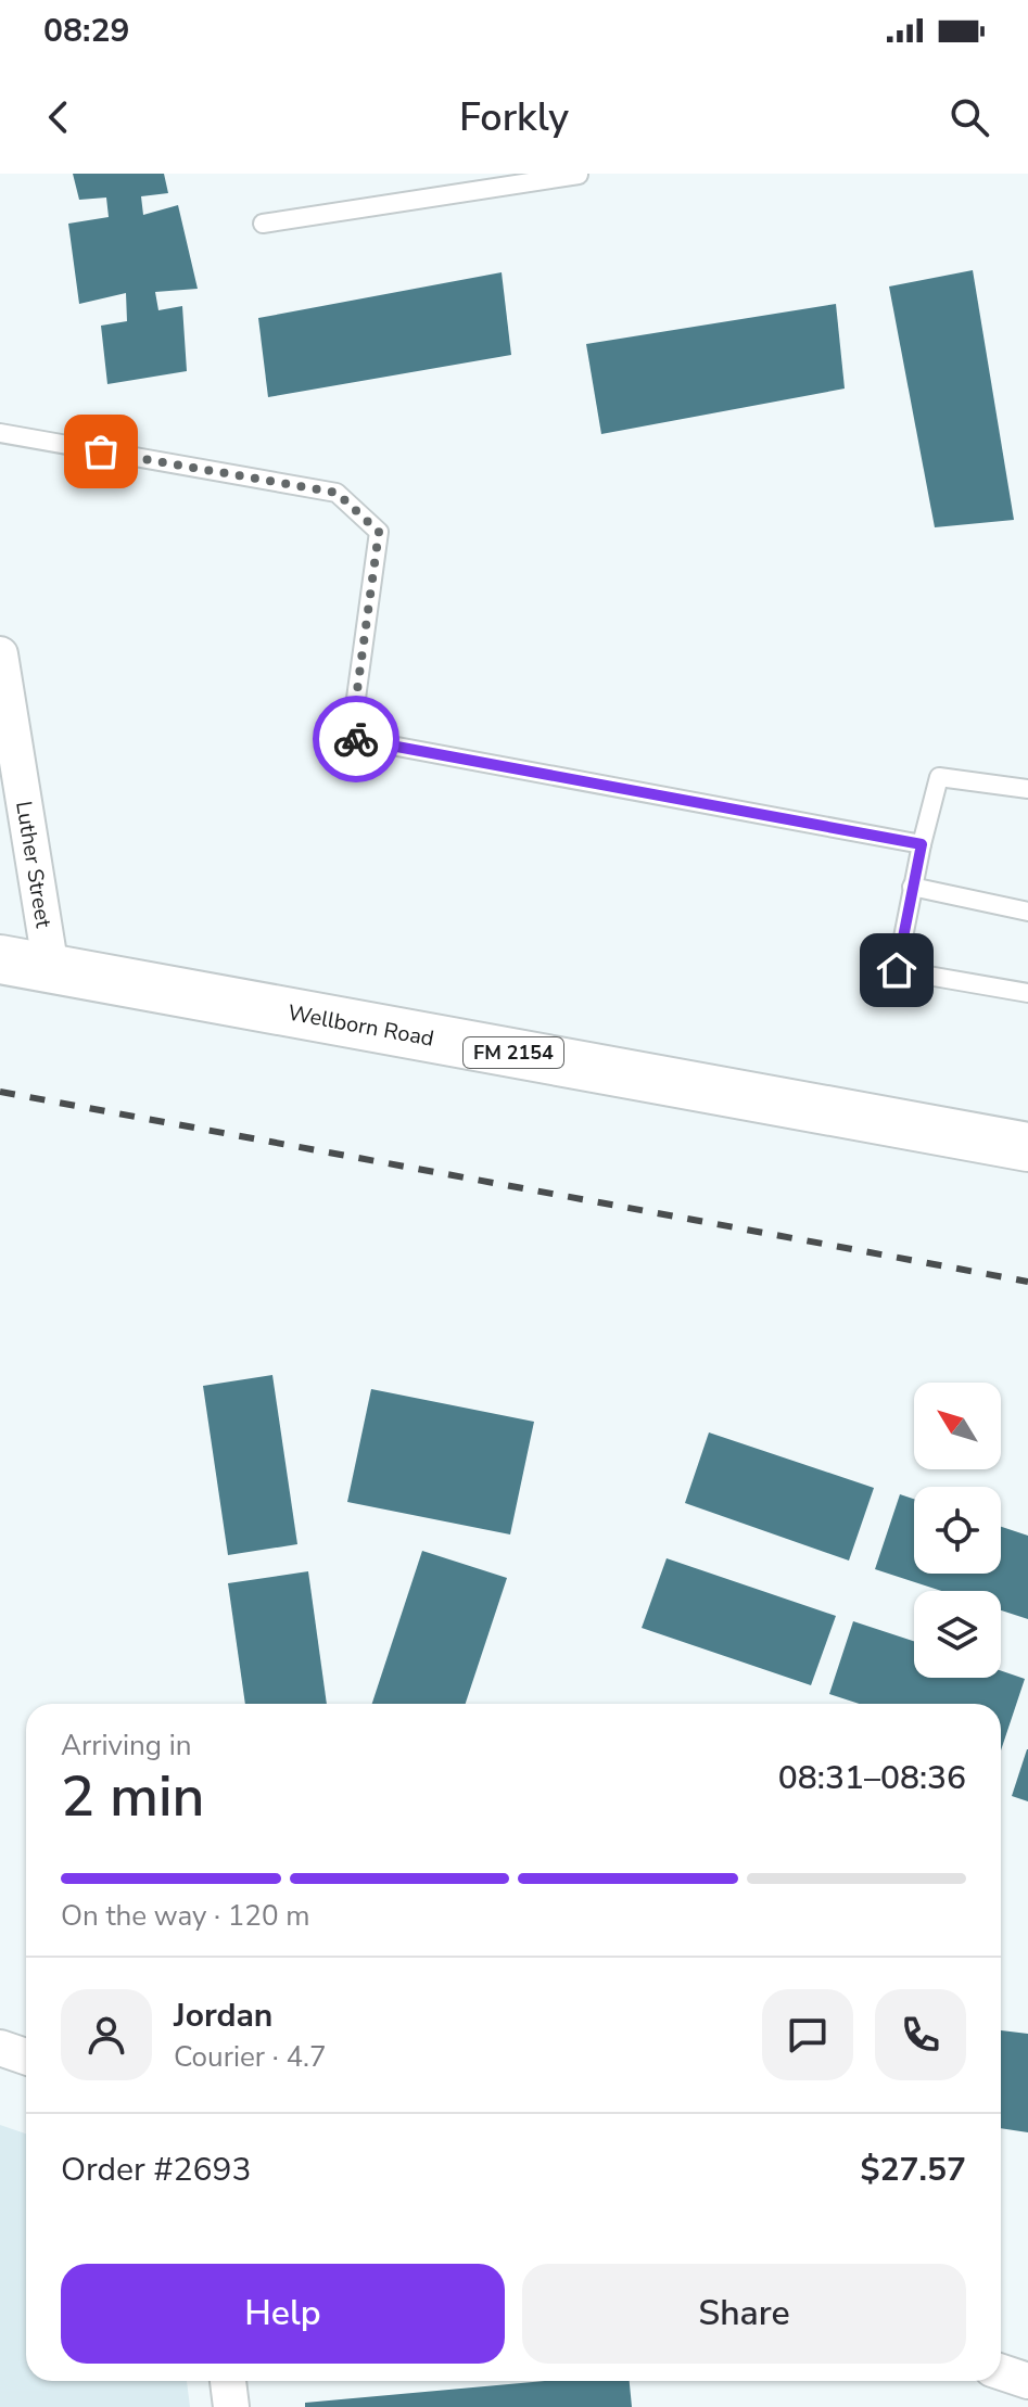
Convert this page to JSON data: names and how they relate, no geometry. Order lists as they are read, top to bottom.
{
  "streets": {
    "main road": ["Wellborn Road", "FM 2154"],
    "street": ["Luther Street"]
  },
  "crossings": [
    ["Luther Street", "Wellborn Road"]
  ],
  "north": "top left",
  "page": {
    "status": "08:29",
    "header": "Forkly",
    "heading": ["2 min", "Arriving in", "08:31–08:36"],
    "panel": [
      "Jordan",
      "Courier · 4.7",
      "Order #2693",
      "$27.57"
    ],
    "bar": "On the way · 120 m",
    "buttons": ["Help", "Share"]
  }
}
